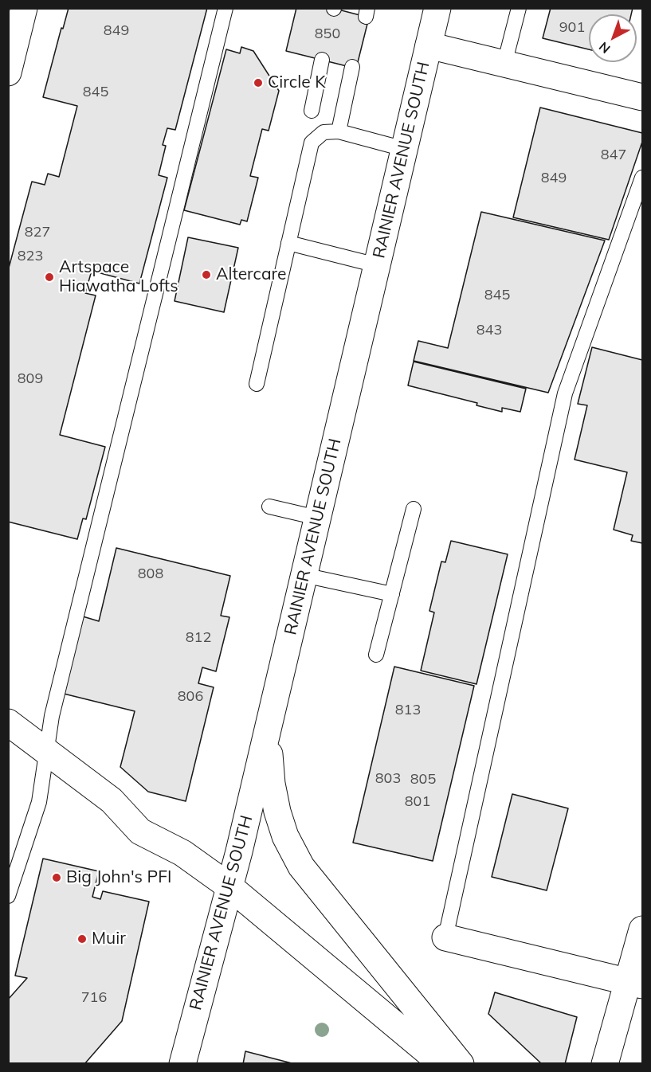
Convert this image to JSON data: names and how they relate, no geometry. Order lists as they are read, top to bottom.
{
  "streets": {
    "main road": ["RAINIER AVENUE SOUTH"]
  },
  "places": [
    "Circle K",
    "Altercare",
    "Artspace Hiawatha Lofts",
    "Big John's PFI",
    "Muir"
  ],
  "house_numbers": [
    "901",
    "849",
    "850",
    "845",
    "847",
    "849",
    "827",
    "823",
    "845",
    "843",
    "809",
    "808",
    "812",
    "806",
    "813",
    "803",
    "805",
    "801",
    "716"
  ],
  "north": "bottom left"
}
